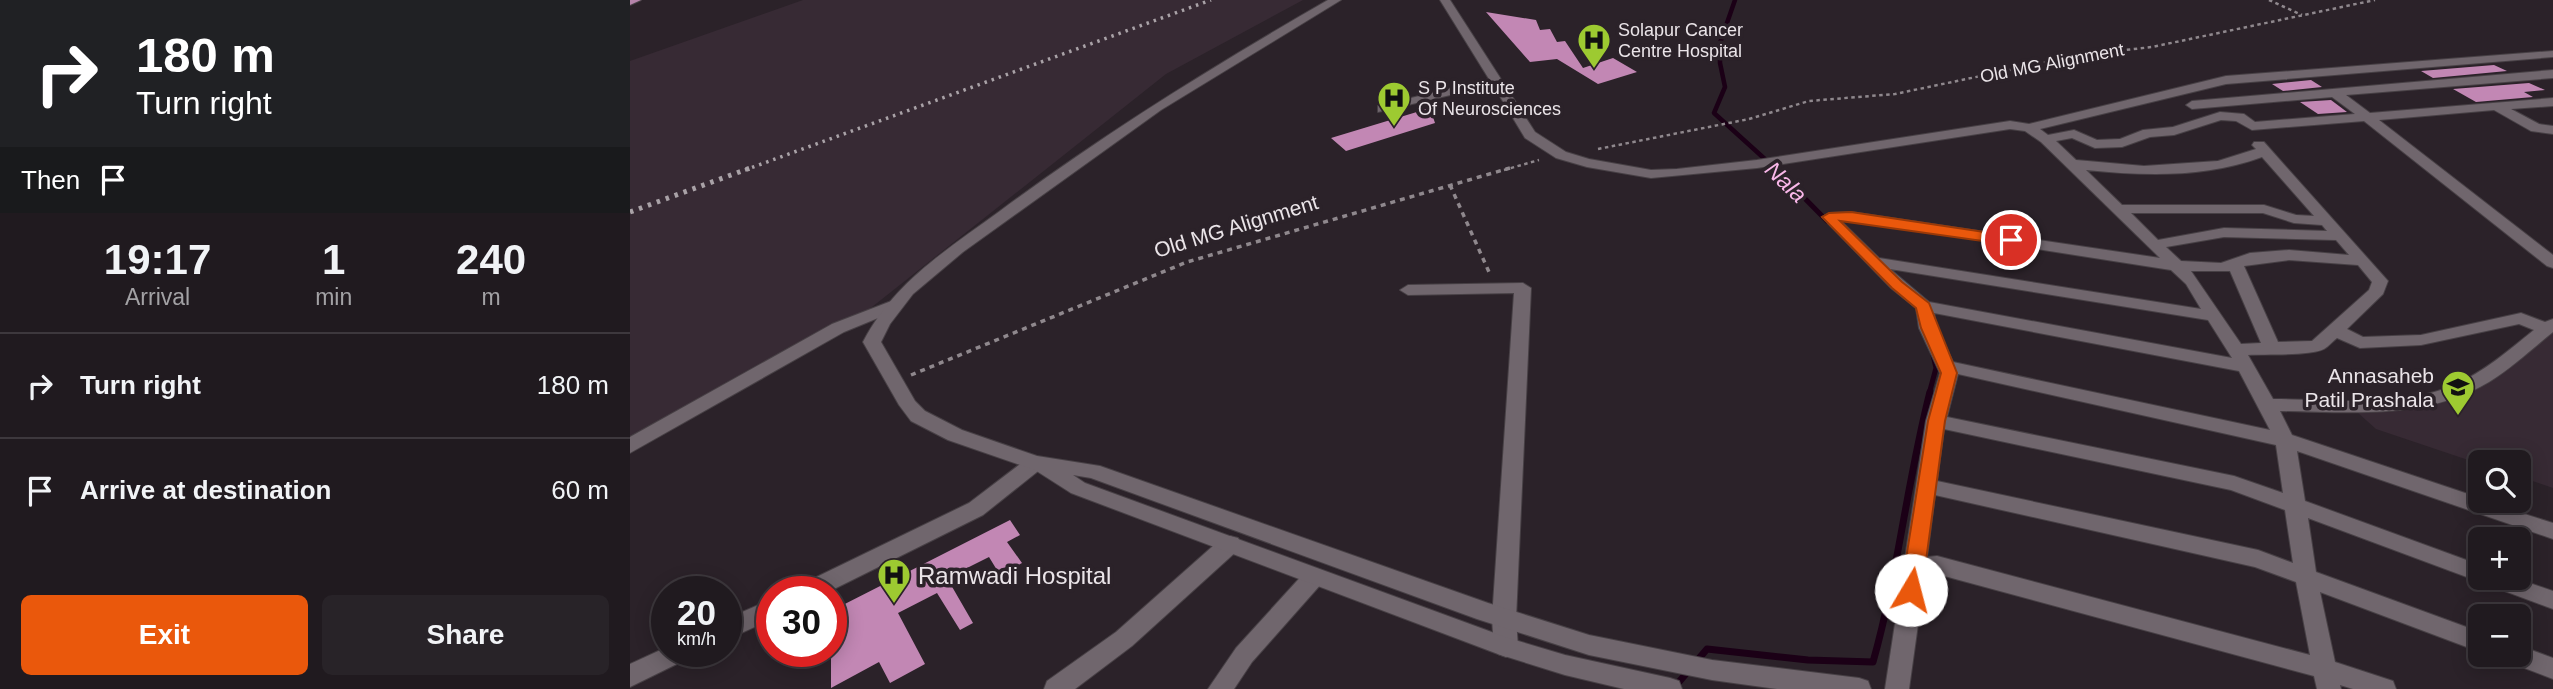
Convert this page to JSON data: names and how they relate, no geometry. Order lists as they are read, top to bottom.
{
  "streets": {
    "path": ["Old MG Alignment"]
  },
  "water": ["Nala"],
  "places": {
    "hospital": ["Solapur Cancer Centre Hospital", "S P Institute Of Neurosciences", "Ramwadi Hospital"],
    "school or university": ["Annasaheb Patil Prashala"]
  },
  "page": {
    "turn": ["180 m", "Turn right"],
    "then": "Then",
    "eta": [
      "19:17",
      "Arrival",
      "1",
      "min",
      "240",
      "m"
    ],
    "list": [
      {
        "name": "Turn right",
        "value": "180 m"
      },
      {
        "name": "Arrive at destination",
        "value": "60 m"
      }
    ],
    "map_buttons": ["+", "−"],
    "speed": "20 km/h",
    "limit": "30",
    "buttons": ["Exit", "Share"]
  }
}
